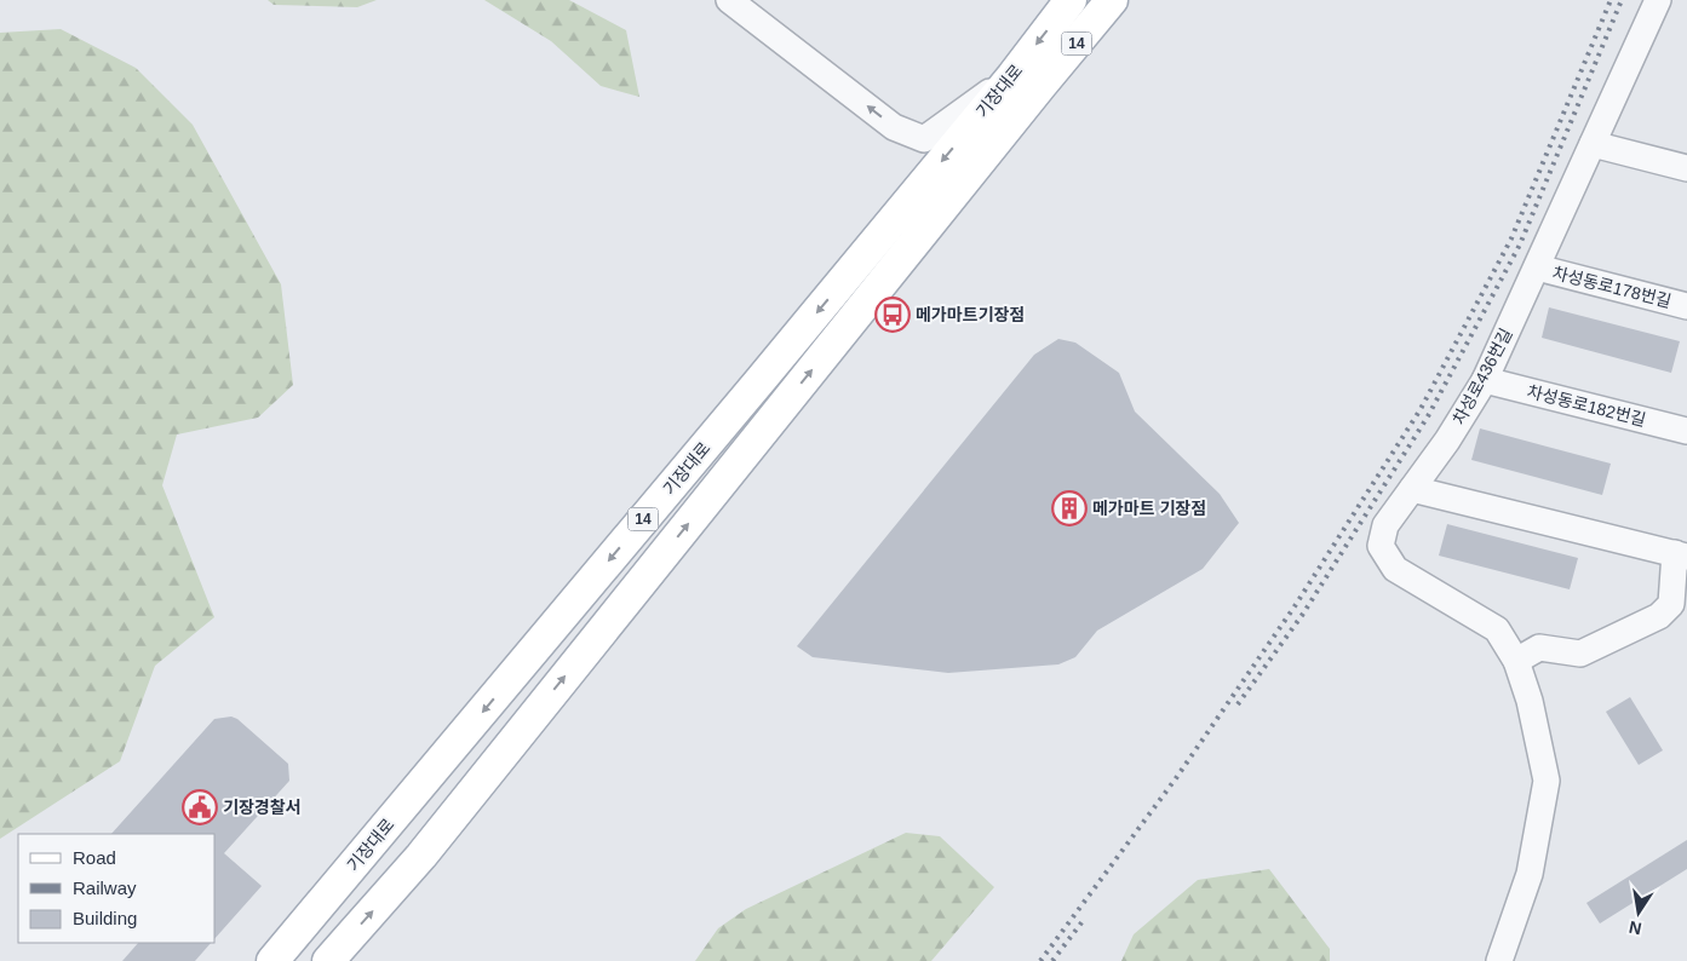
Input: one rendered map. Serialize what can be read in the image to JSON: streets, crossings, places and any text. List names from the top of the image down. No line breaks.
{"streets":{"main road":["14","기장대로"],"street":["차성동로178번길","차성로436번길","차성동로182번길"]},"crossings":[["차성동로178번길","차성로436번길"],["차성로436번길","차성동로182번길"]],"places":{"bus stop":["메가마트기장점"],"building":["메가마트 기장점"],"public building":["기장경찰서"]},"legend":["Road","Railway","Building"],"north":"bottom"}
